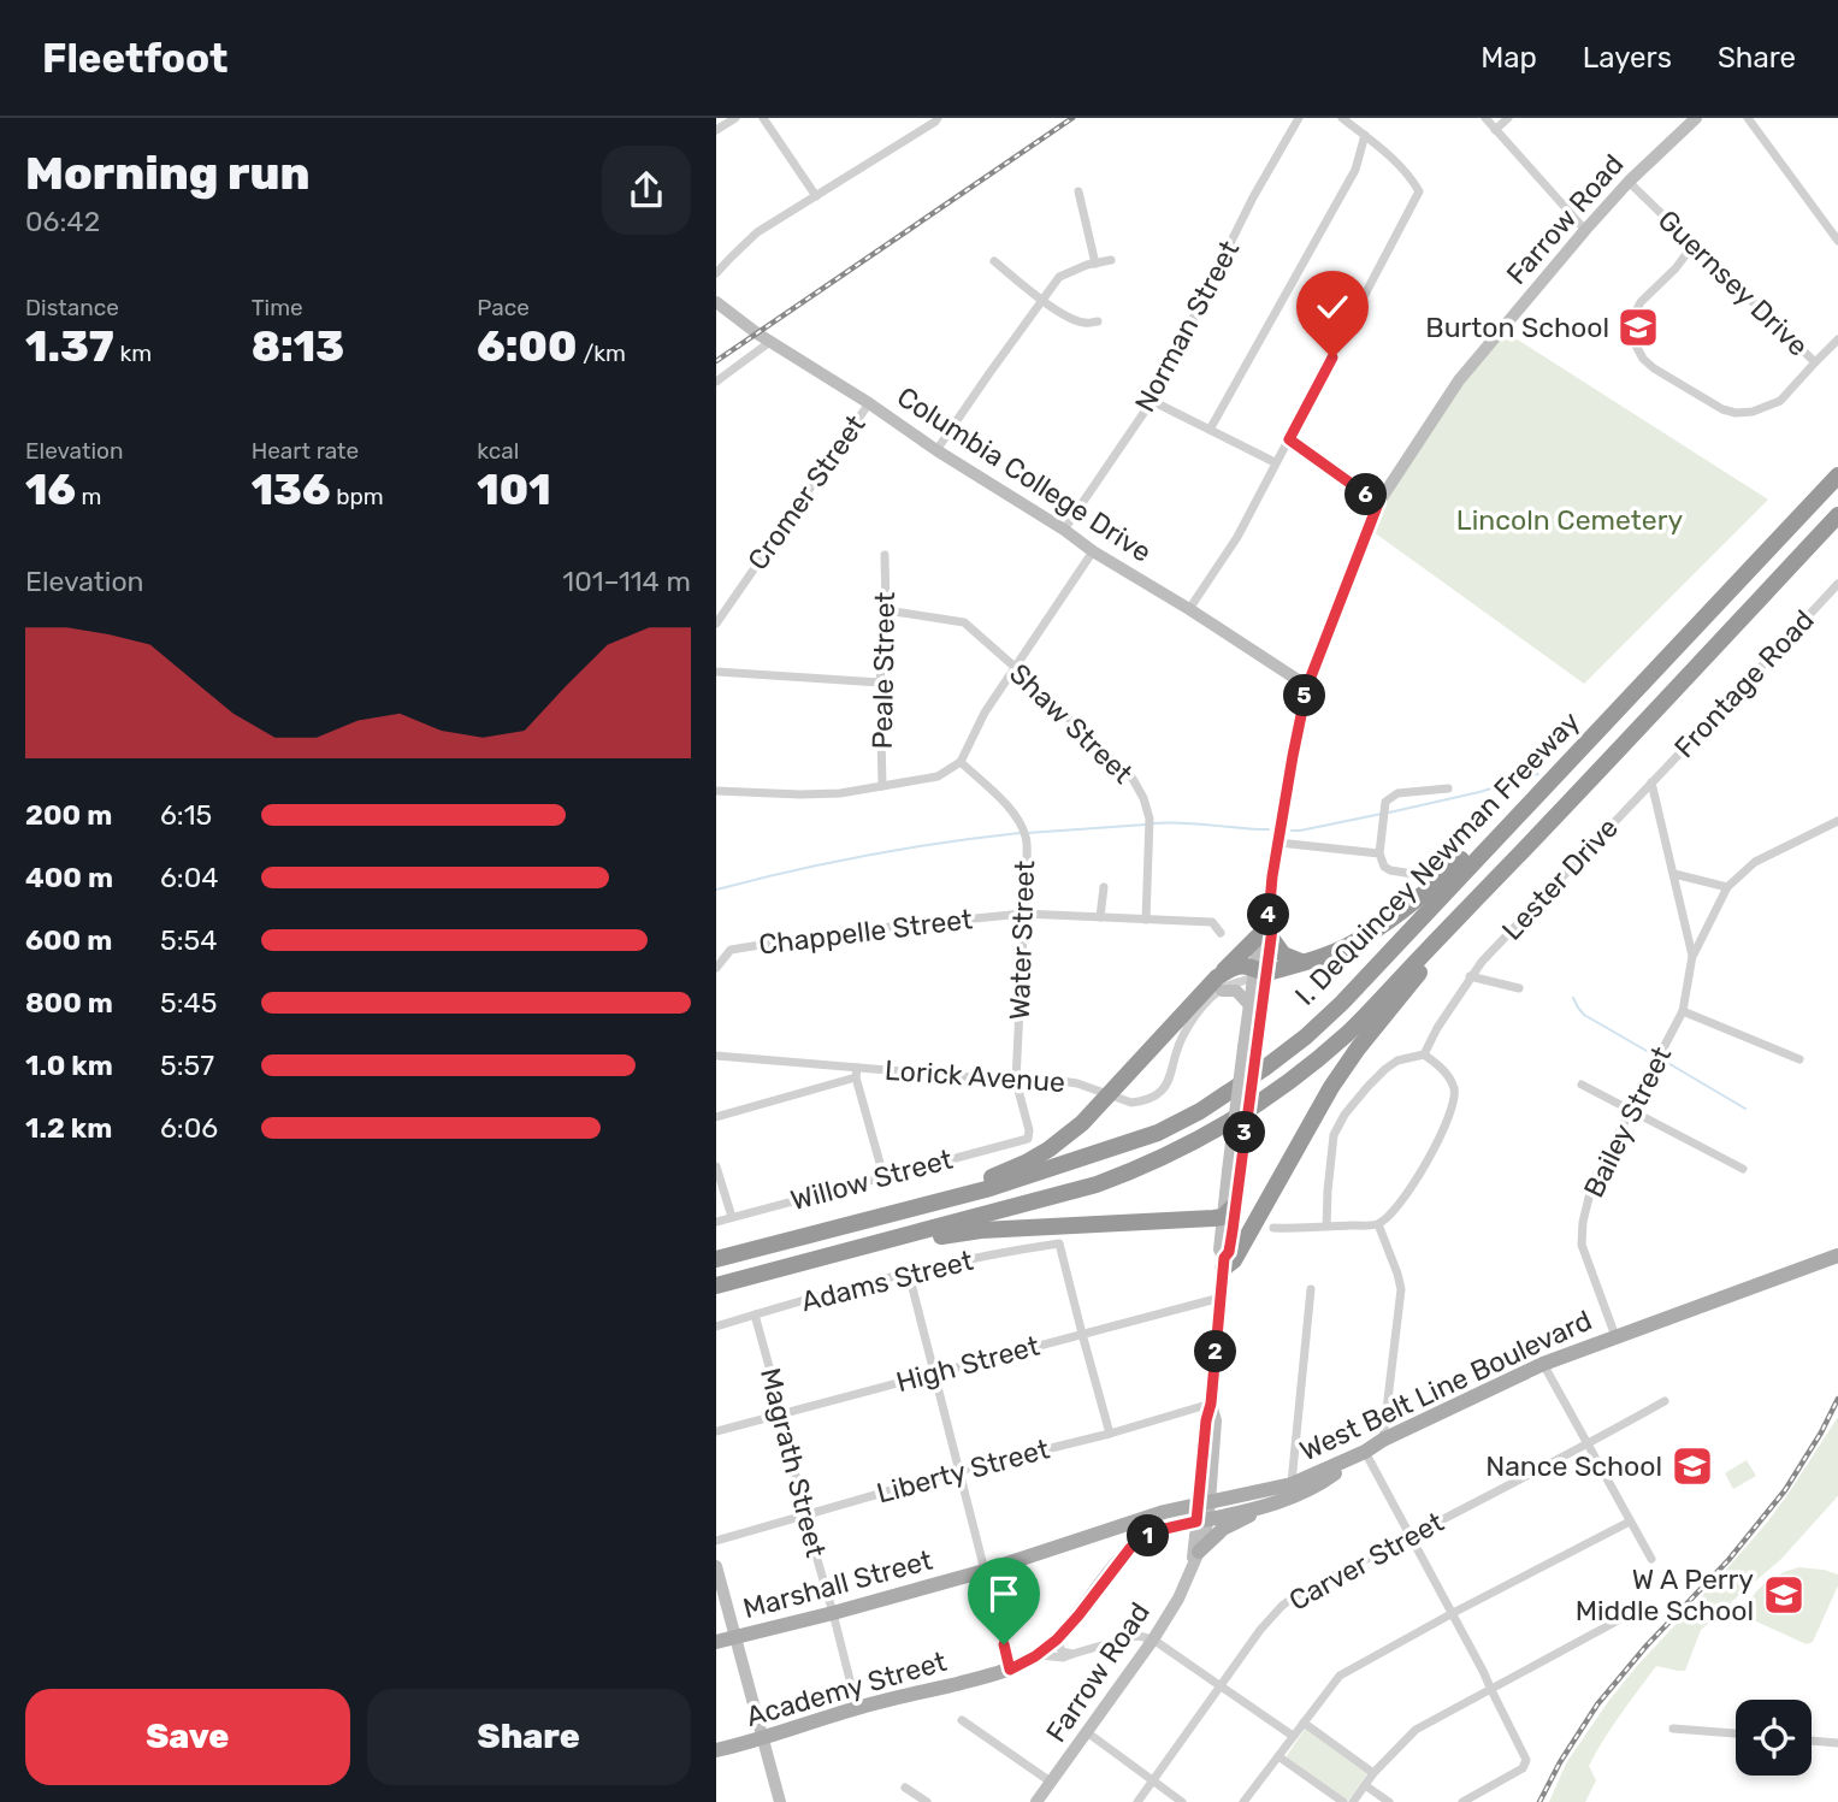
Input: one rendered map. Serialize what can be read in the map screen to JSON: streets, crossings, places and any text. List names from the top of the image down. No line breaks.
{"streets":{"highway":["I. DeQuincey Newman Freeway"],"main road":["Farrow Road","Columbia College Drive","West Belt Line Boulevard","Marshall Street","Academy Street"],"street":["Guernsey Drive","Norman Street","Cromer Street","Peale Street","Frontage Road","Shaw Street","Lester Drive","Chappelle Street","Water Street","Lorick Avenue","Bailey Street","Willow Street","Adams Street","High Street","Magrath Street","Liberty Street","Carver Street"]},"crossings":[["Farrow Road","Guernsey Drive"],["Farrow Road","Columbia College Drive"],["Farrow Road","High Street"],["Farrow Road","West Belt Line Boulevard"],["Farrow Road","Liberty Street"],["Farrow Road","Academy Street"],["Norman Street","Columbia College Drive"],["Columbia College Drive","Cromer Street"],["Peale Street","Shaw Street"],["Frontage Road","Lester Drive"],["Frontage Road","Bailey Street"],["Shaw Street","Chappelle Street"],["Lester Drive","Bailey Street"],["Chappelle Street","Water Street"],["Water Street","Lorick Avenue"],["Water Street","Willow Street"],["Bailey Street","West Belt Line Boulevard"],["Adams Street","High Street"],["Adams Street","Magrath Street"],["High Street","Magrath Street"],["West Belt Line Boulevard","Marshall Street"],["West Belt Line Boulevard","Academy Street"],["Magrath Street","Liberty Street"],["Magrath Street","Marshall Street"],["Magrath Street","Academy Street"]],"parks":["Lincoln Cemetery"],"places":{"school or university":["Burton School","Nance School","W A Perry Middle School"]},"page":{"header":"Fleetfoot","nav":["Map","Layers","Share"],"heading":["Morning run","06:42"],"stats":[["Distance","1.37 km"],["Time","8:13"],["Pace","6:00 /km"],["Elevation","16 m"],["Heart rate","136 bpm"],["kcal","101"]],"pins":["6","5","4","3","2","1"],"chart":["Elevation","101–114 m"],"list":[{"name":"200 m","note":"6:15"},{"name":"400 m","note":"6:04"},{"name":"600 m","note":"5:54"},{"name":"800 m","note":"5:45"},{"name":"1.0 km","note":"5:57"},{"name":"1.2 km","note":"6:06"}],"buttons":["Save","Share"]}}
